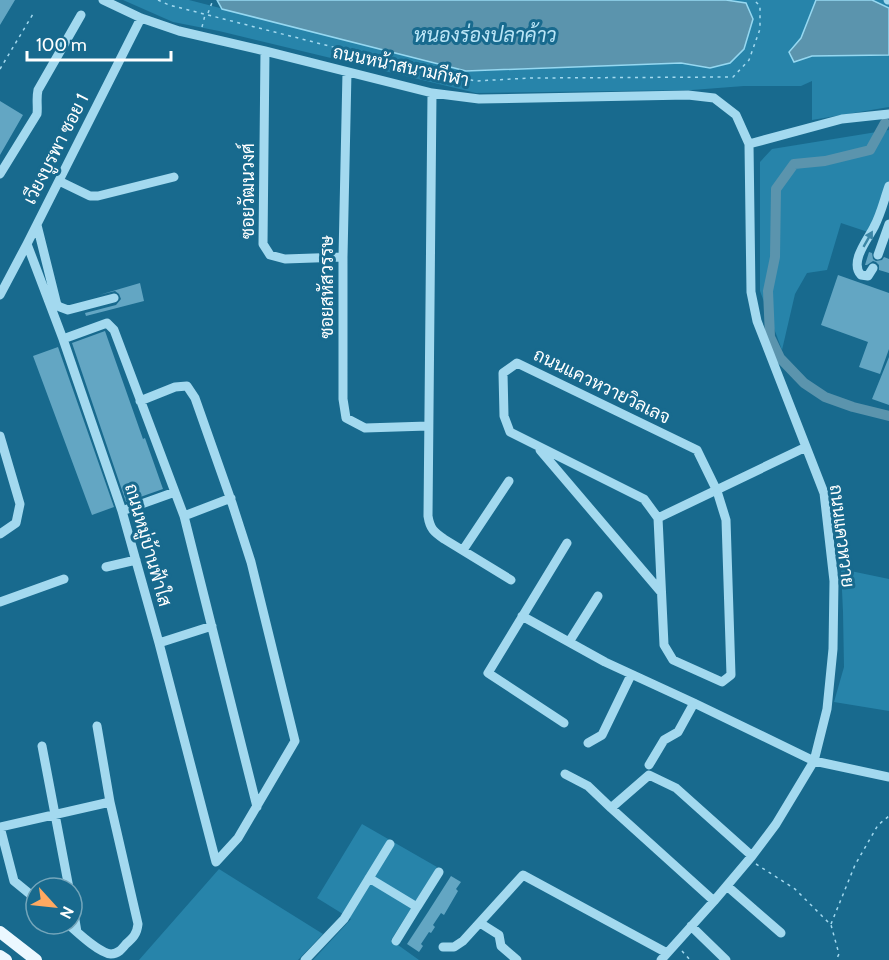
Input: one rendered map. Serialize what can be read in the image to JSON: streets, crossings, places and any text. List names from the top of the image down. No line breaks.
{"streets":{"street":["ถนนหน้าสนามกีฬา","เวียงบูรพา ซอย 1","ซอยวัฒนวงศ์","ซอยสหัสวรรษ","ถนนแควหวายวิลเลจ","ถนนแควหวาย","ถนนหมู่บ้านฟ้าใส"]},"crossings":[["ถนนหน้าสนามกีฬา","เวียงบูรพา ซอย 1"],["ถนนหน้าสนามกีฬา","ซอยวัฒนวงศ์"],["ถนนหน้าสนามกีฬา","ซอยสหัสวรรษ"],["ถนนหน้าสนามกีฬา","ถนนแควหวาย"],["เวียงบูรพา ซอย 1","ถนนหมู่บ้านฟ้าใส"],["ซอยวัฒนวงศ์","ซอยสหัสวรรษ"]],"water":["หนองร่องปลาค้าว"],"scale_bar":"100 m","north":"bottom right"}
